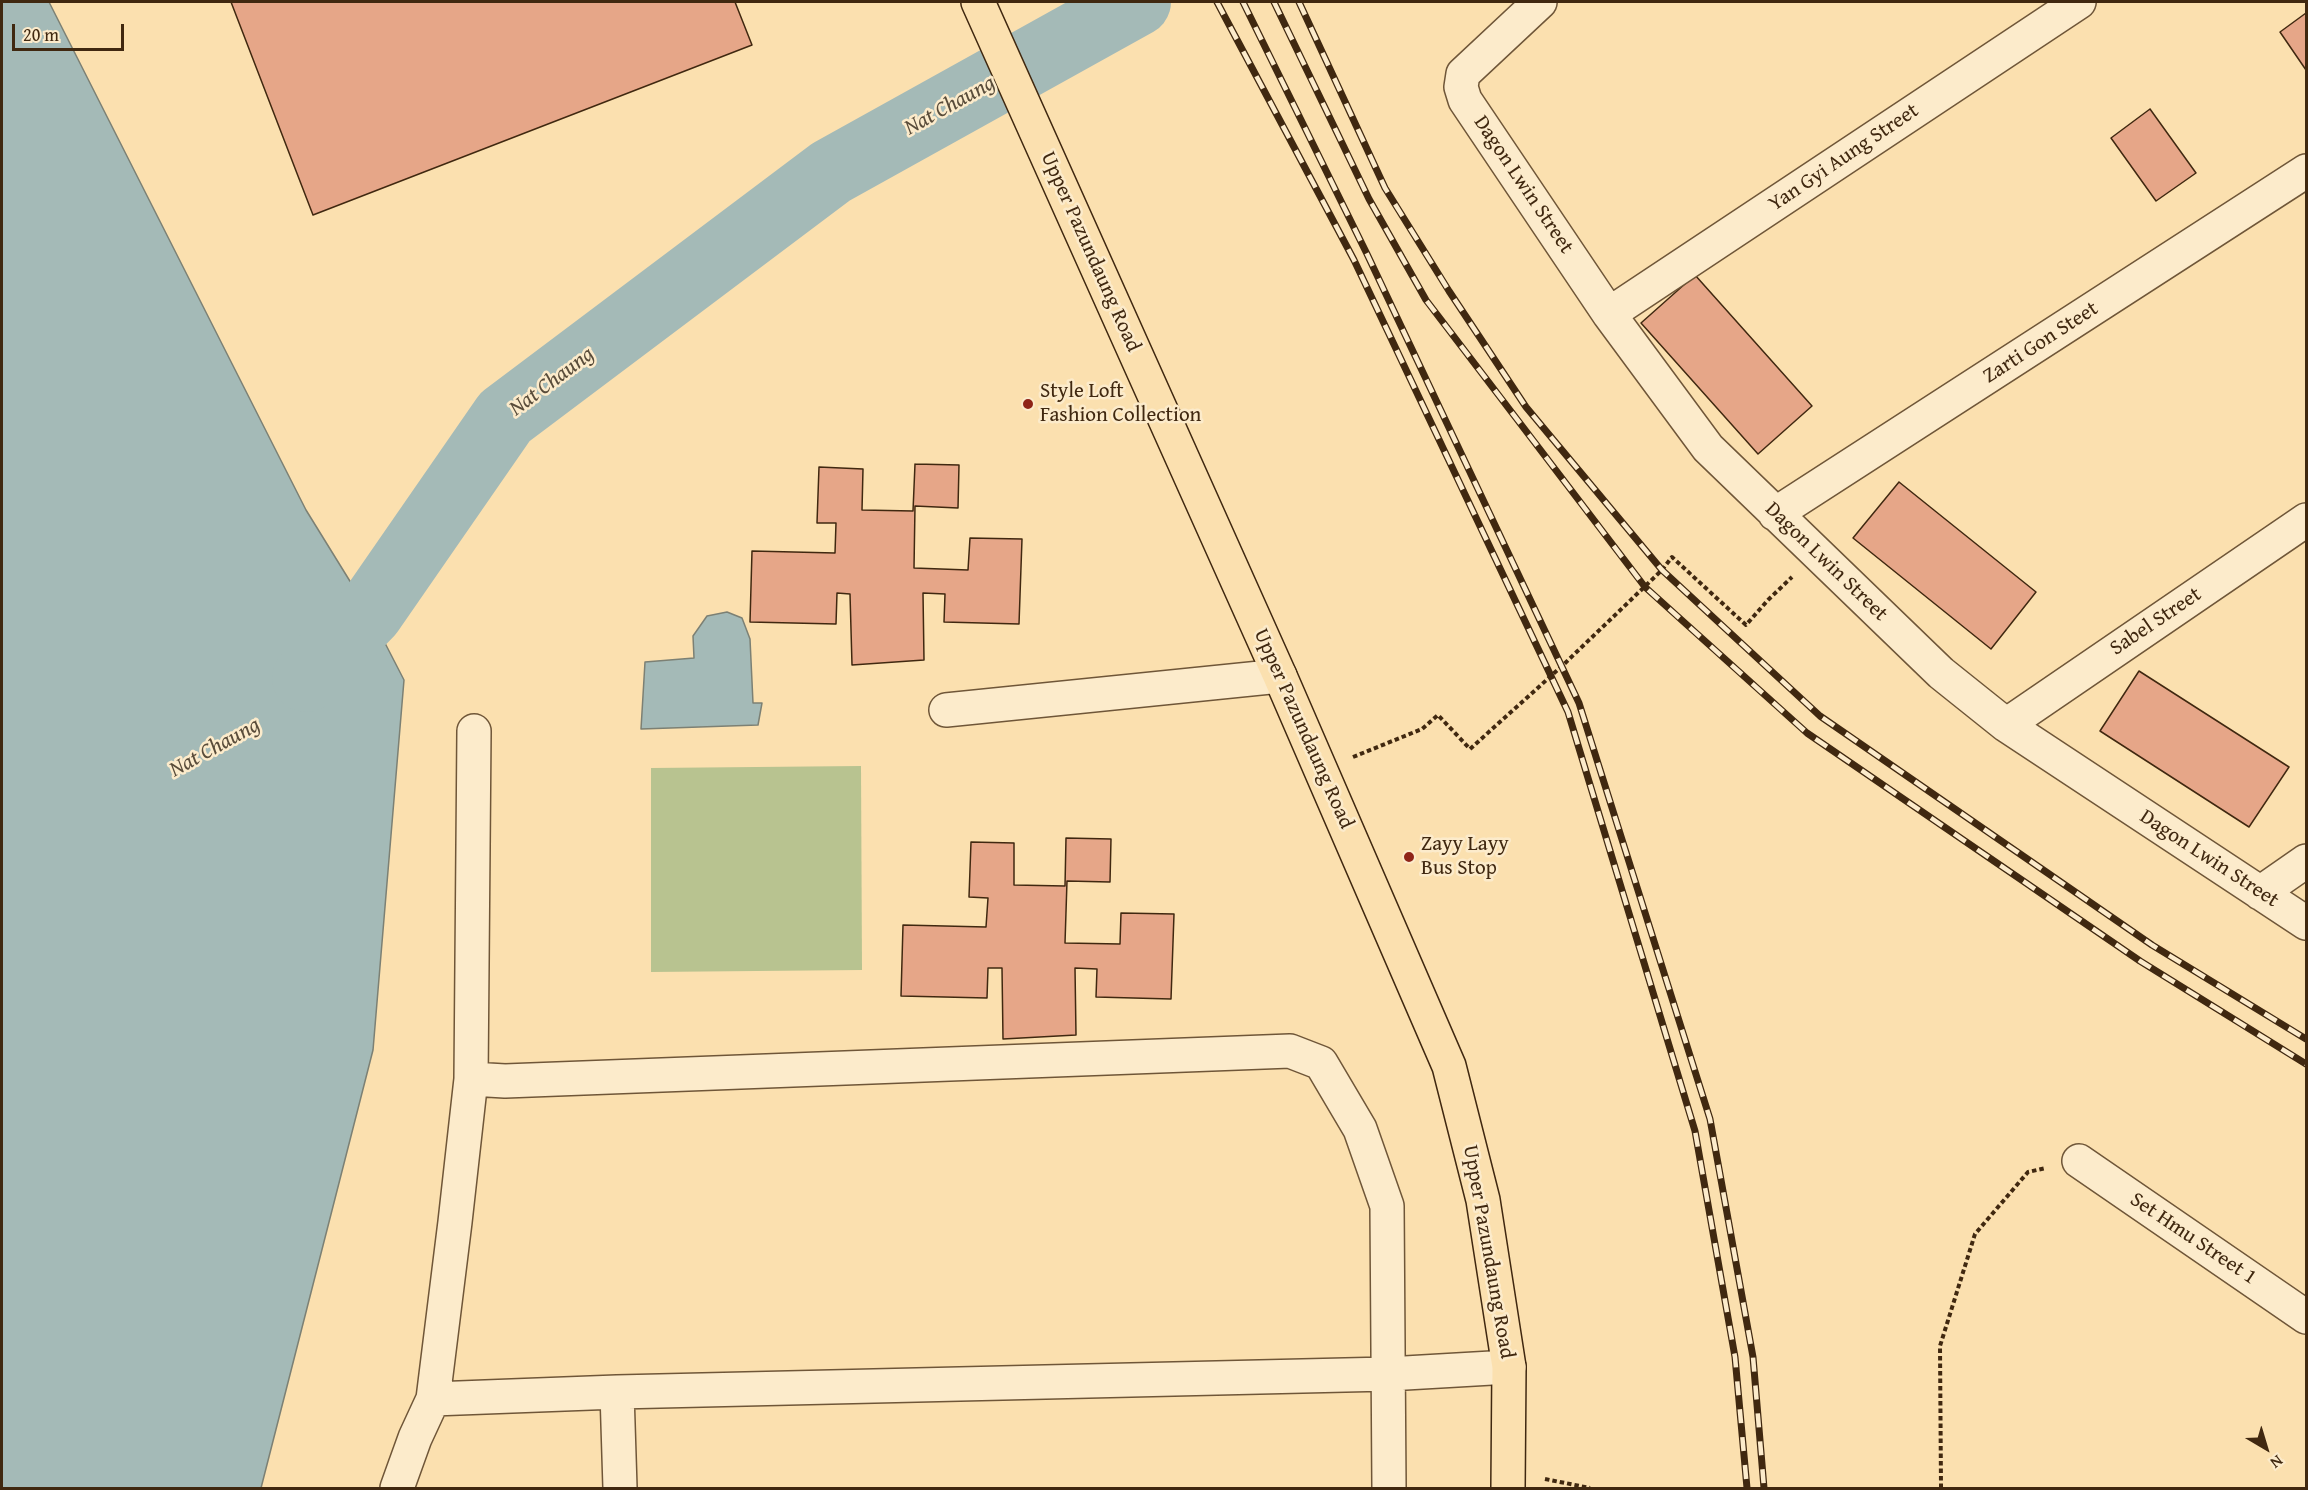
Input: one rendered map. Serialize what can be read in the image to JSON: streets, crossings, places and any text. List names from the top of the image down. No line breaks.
{"streets":{"main road":["Upper Pazundaung Road"],"street":["Yan Gyi Aung Street","Dagon Lwin Street","Zarti Gon Steet","Sabel Street","Set Hmu Street 1"]},"crossings":[["Yan Gyi Aung Street","Dagon Lwin Street"],["Dagon Lwin Street","Zarti Gon Steet"],["Dagon Lwin Street","Sabel Street"]],"water":["Nat Chaung"],"places":["Style Loft Fashion Collection","Zayy Layy Bus Stop"],"scale_bar":"20 m","north":"bottom right"}
